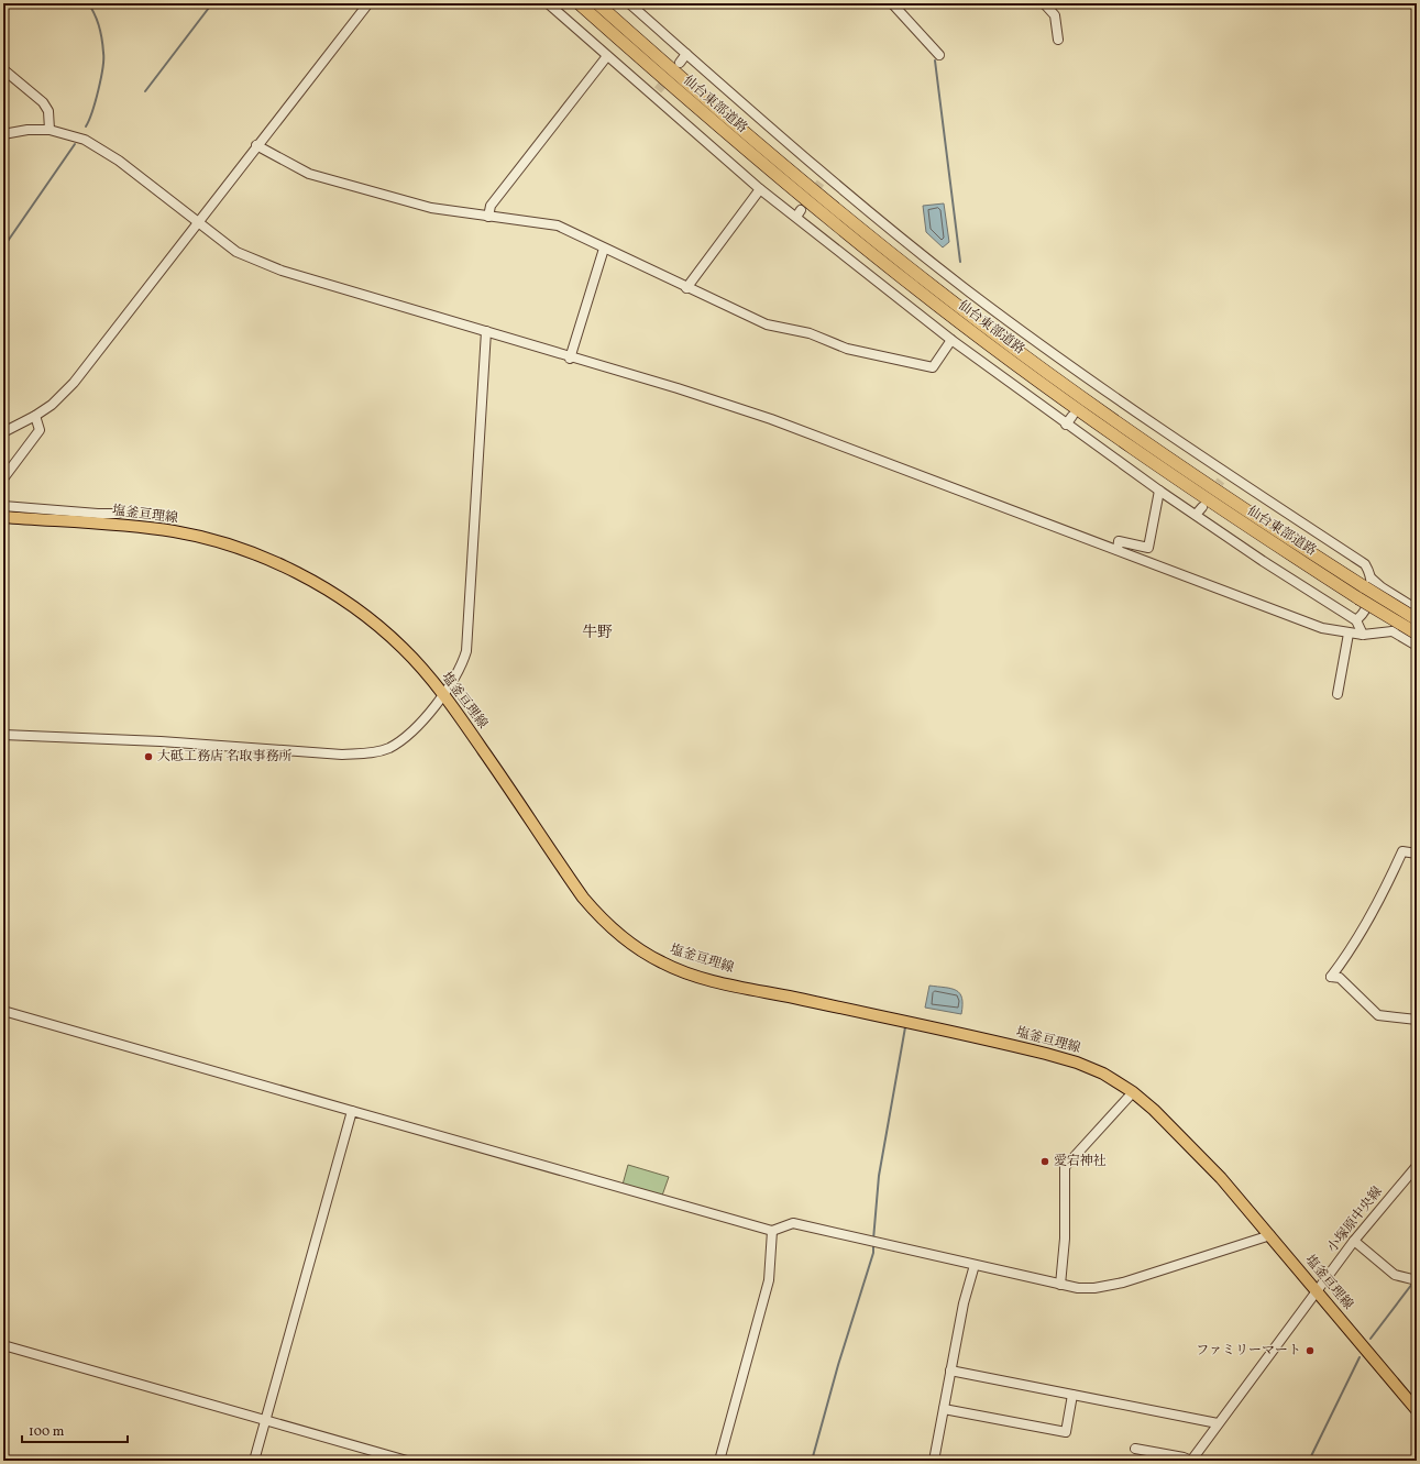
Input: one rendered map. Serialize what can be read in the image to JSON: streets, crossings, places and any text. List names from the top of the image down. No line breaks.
{"streets":{"highway":["仙台東部道路"],"main road":["塩釜亘理線"],"street":["小塚原中央線"]},"crossings":[["塩釜亘理線","小塚原中央線"]],"districts":["牛野"],"places":["大砥工務店 名取事務所","愛宕神社","ファミリーマート"],"scale_bar":"100 m"}
